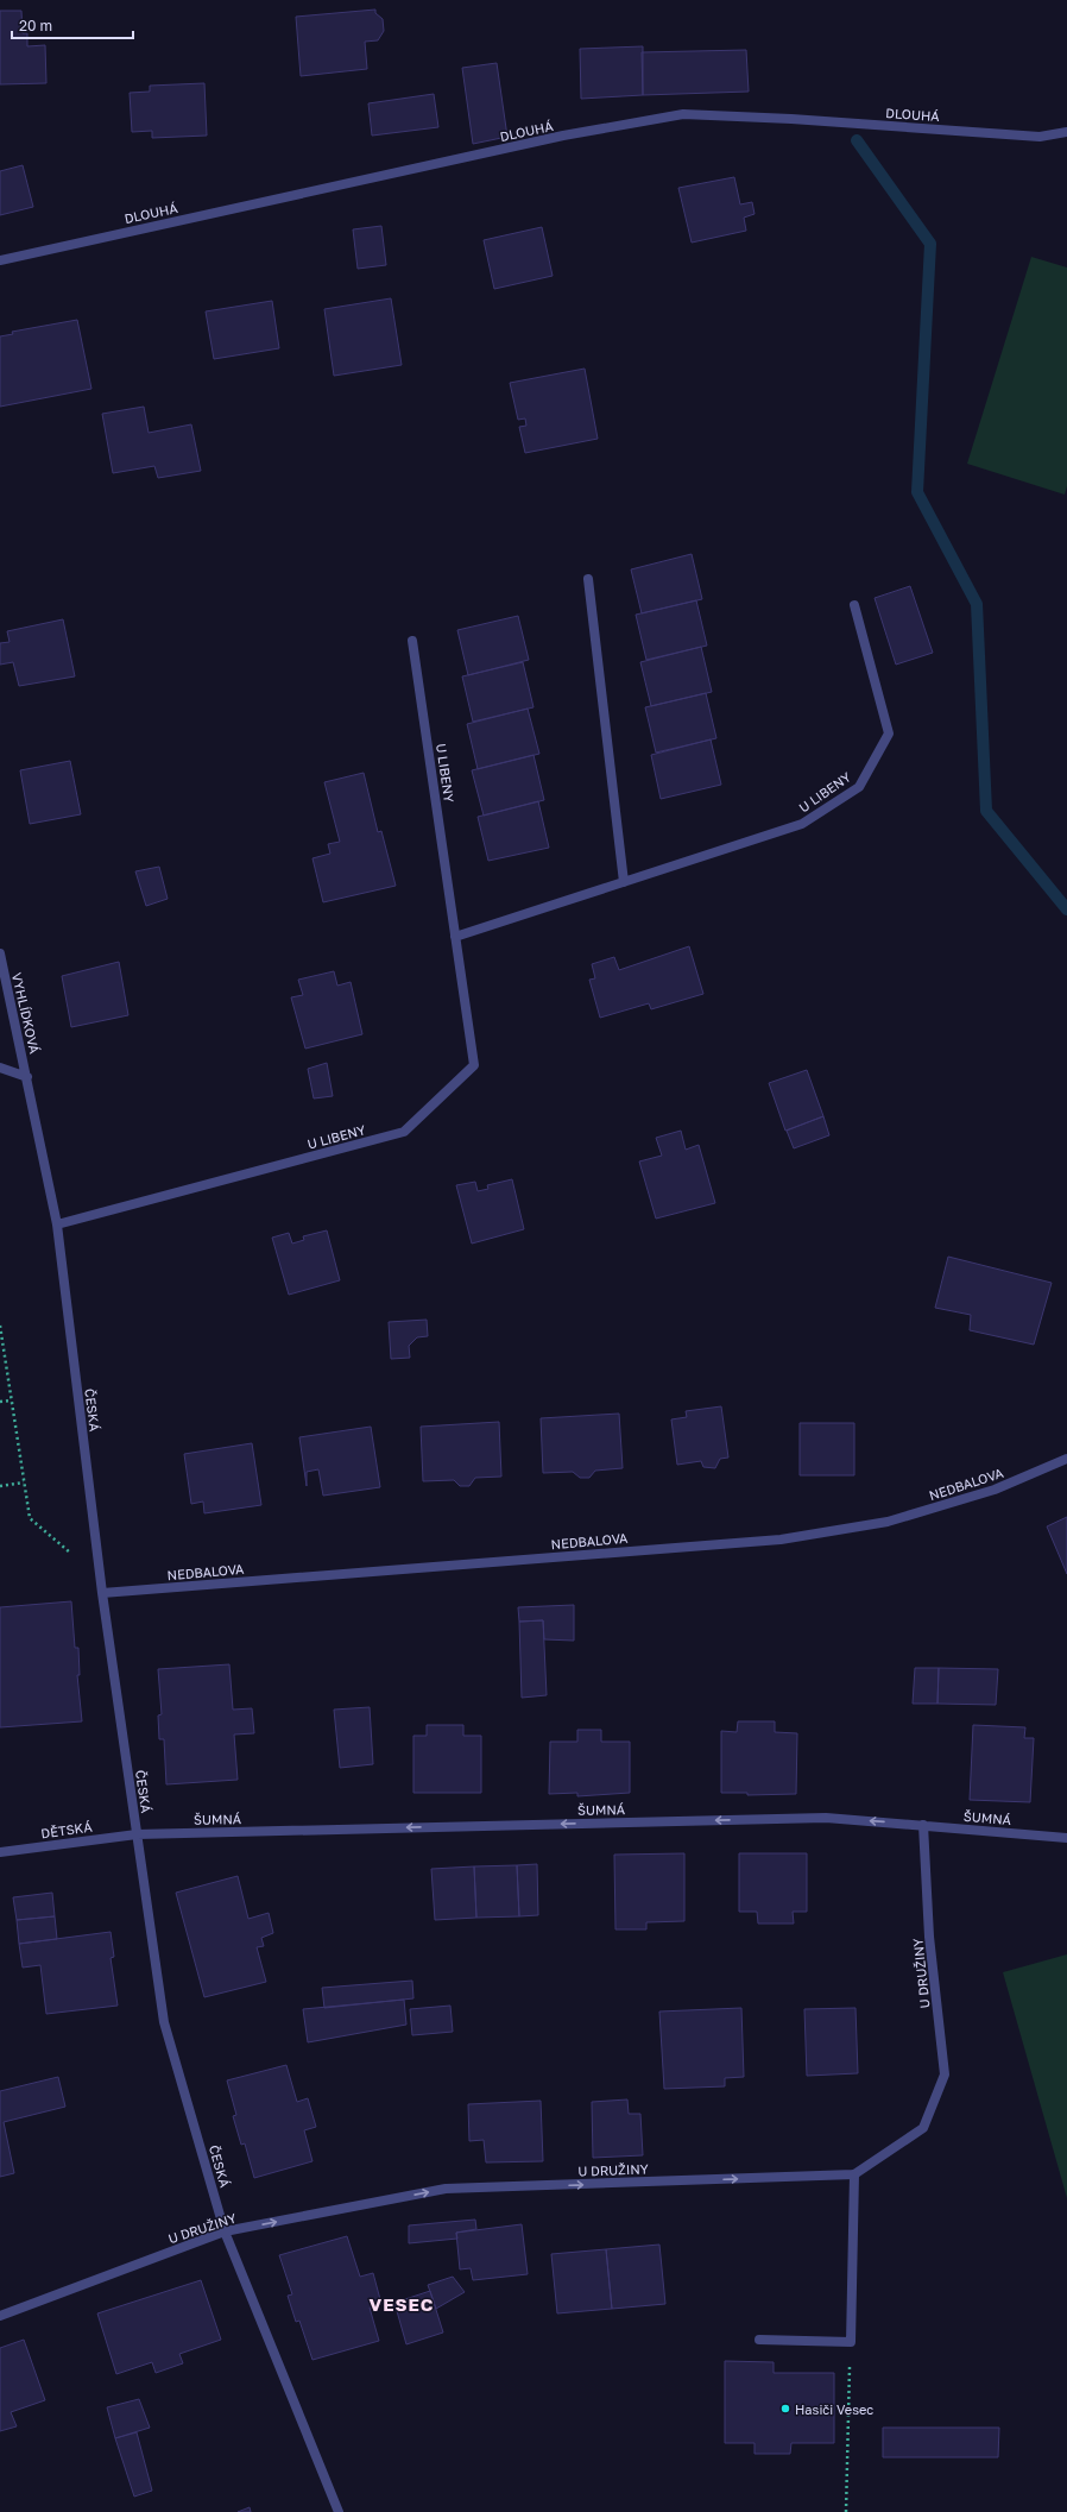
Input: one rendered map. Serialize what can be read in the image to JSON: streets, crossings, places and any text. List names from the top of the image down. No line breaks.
{"streets":{"street":["DLOUHÁ","U LIBENY","VYHLÍDKOVÁ","ČESKÁ","NEDBALOVA","ŠUMNÁ","DĚTSKÁ","U DRUŽINY"]},"crossings":[["U LIBENY","ČESKÁ"],["VYHLÍDKOVÁ","ČESKÁ"],["ČESKÁ","NEDBALOVA"],["ČESKÁ","ŠUMNÁ"],["ČESKÁ","DĚTSKÁ"],["ČESKÁ","U DRUŽINY"],["ŠUMNÁ","DĚTSKÁ"],["ŠUMNÁ","U DRUŽINY"]],"one_way":["ŠUMNÁ","U DRUŽINY"],"districts":["VESEC"],"places":["Hasiči Vesec"],"scale_bar":"20 m"}
